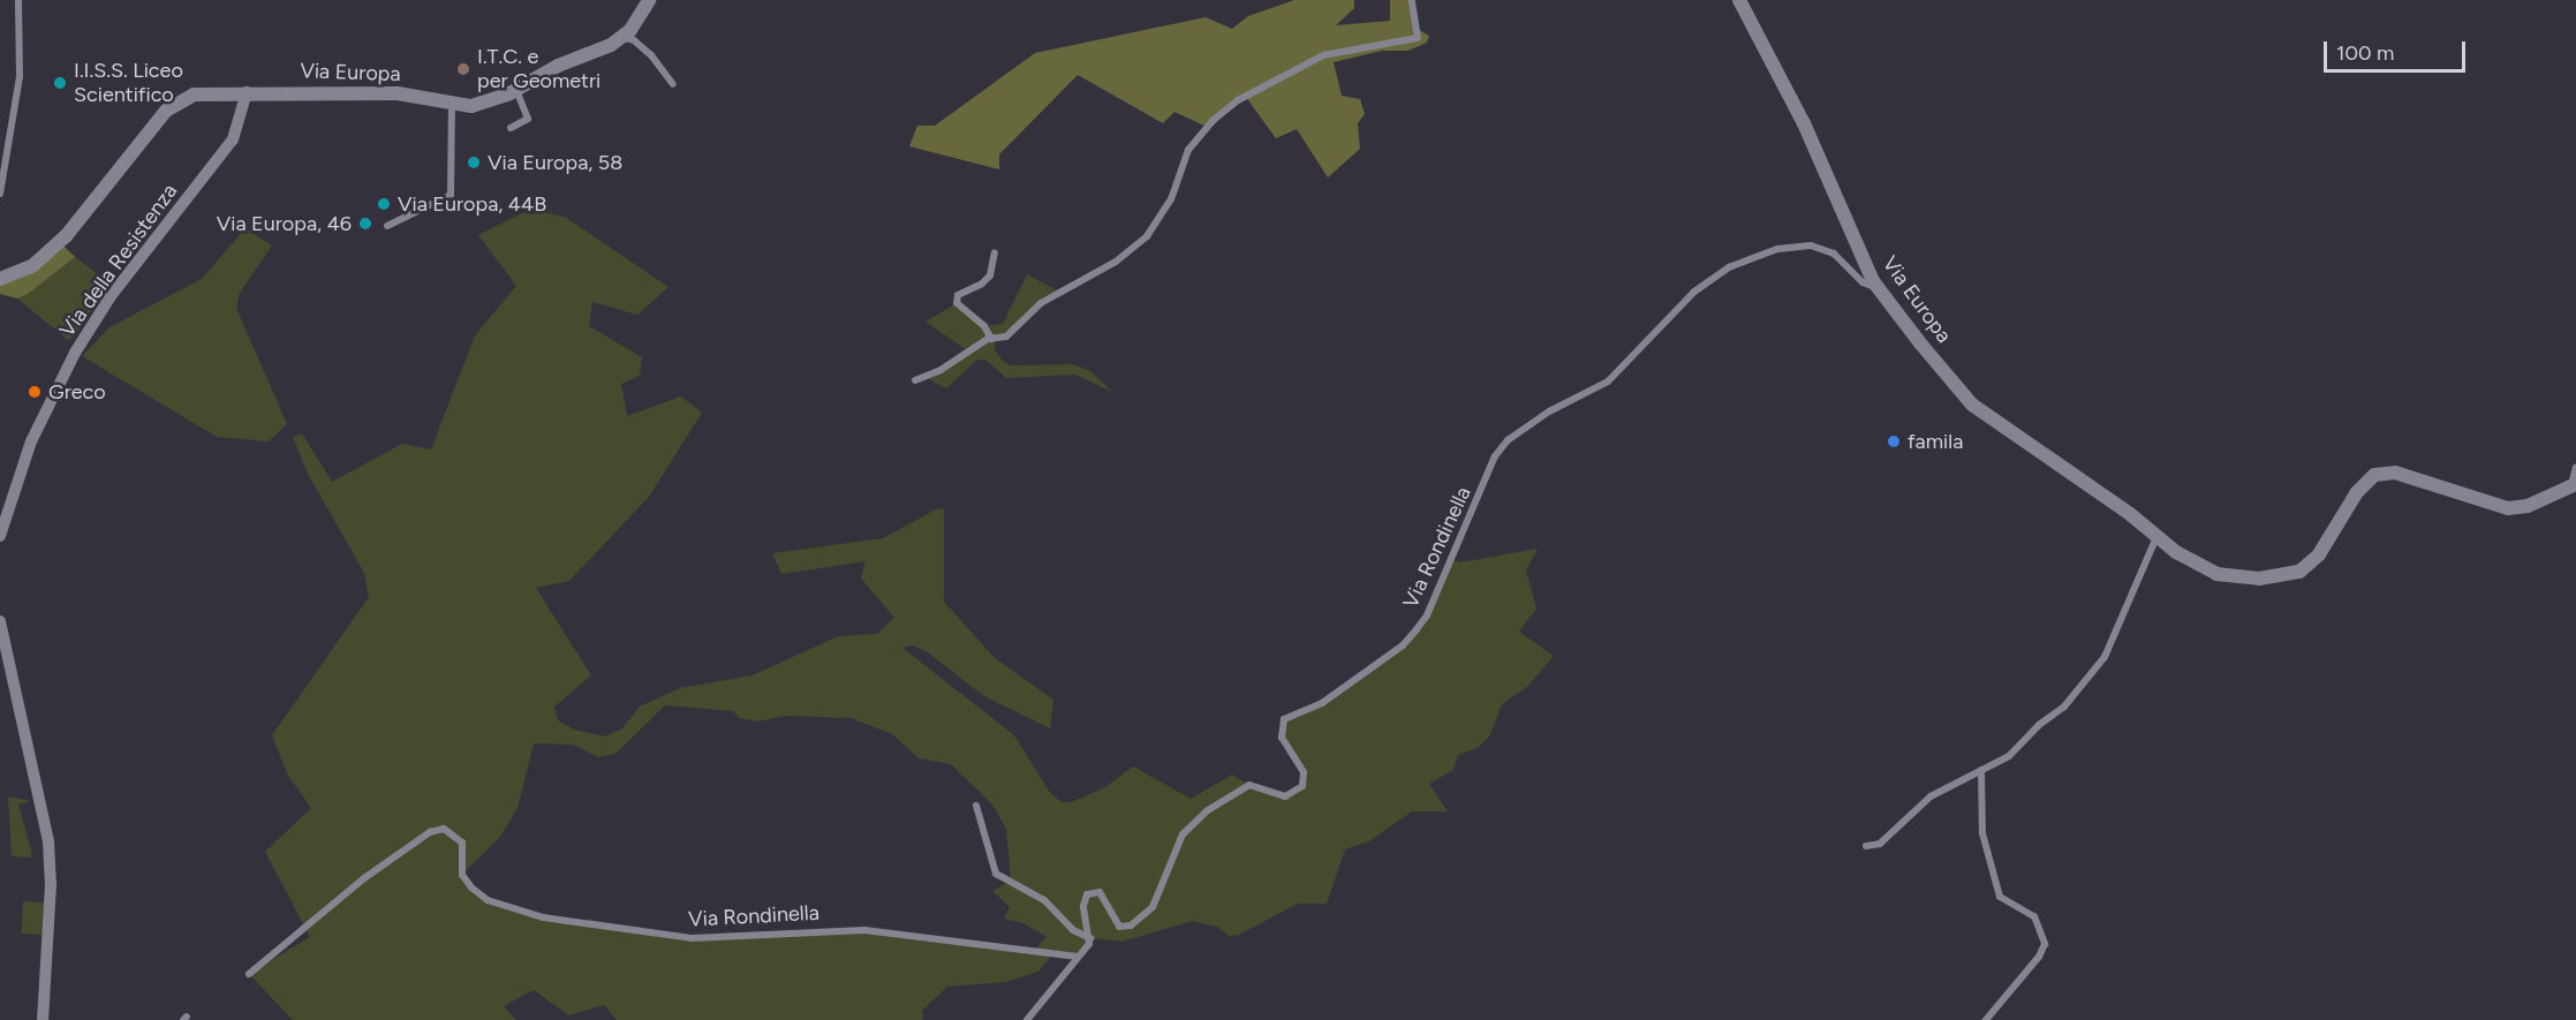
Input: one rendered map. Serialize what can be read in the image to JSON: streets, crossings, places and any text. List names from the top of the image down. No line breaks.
{"streets":{"main road":["Via Europa"],"street":["Via della Resistenza","Via Rondinella"]},"crossings":[["Via Europa","Via della Resistenza"],["Via Europa","Via Rondinella"]],"places":["I.T.C. e per Geometri","I.I.S.S. Liceo Scientifico","Via Europa, 58","Via Europa, 44B","Via Europa, 46","Greco","famila"],"scale_bar":"100 m"}
